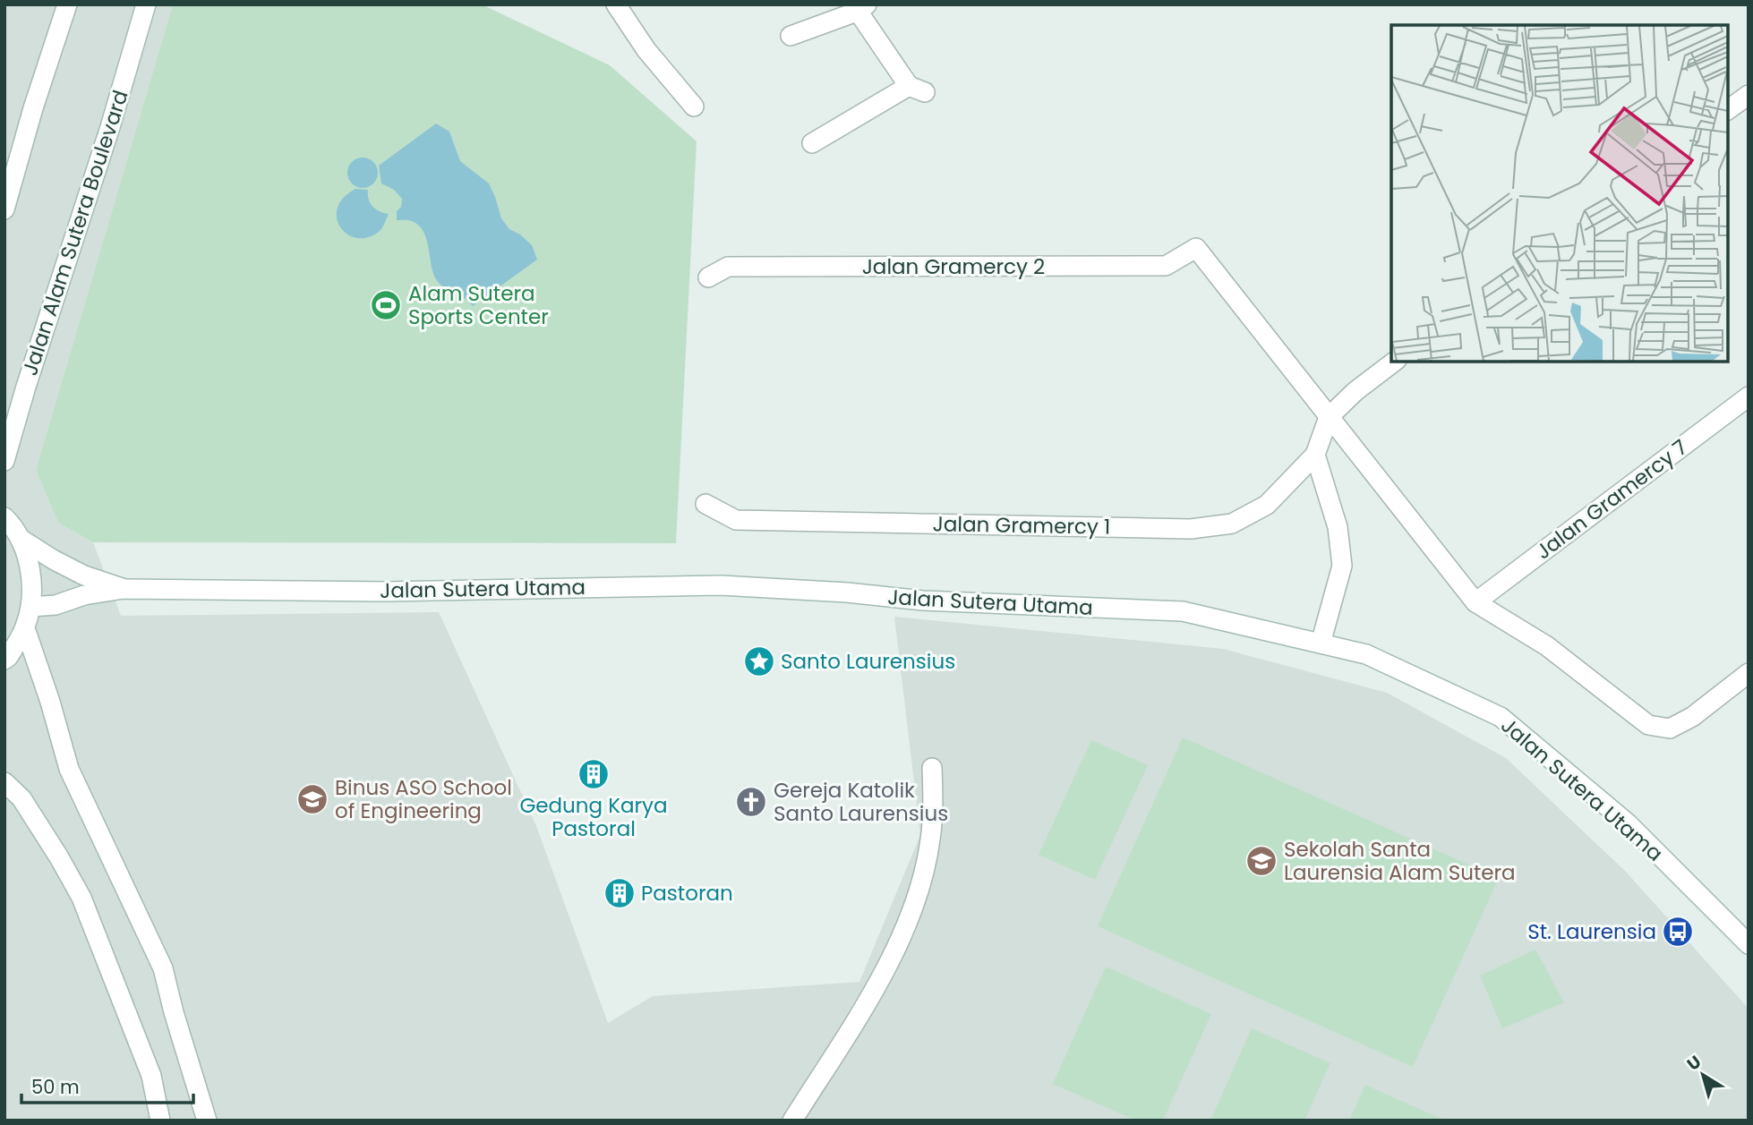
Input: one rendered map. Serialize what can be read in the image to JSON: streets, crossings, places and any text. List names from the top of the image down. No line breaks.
{"streets":{"street":["Jalan Alam Sutera Boulevard","Jalan Gramercy 2","Jalan Gramercy 7","Jalan Gramercy 1","Jalan Sutera Utama"]},"places":{"sports":["Alam Sutera Sports Center"],"place":["Santo Laurensius"],"building":["Gedung Karya Pastoral","Pastoran"],"school or university":["Binus ASO School of Engineering","Sekolah Santa Laurensia Alam Sutera"],"church":["Gereja Katolik Santo Laurensius"],"bus stop":["St. Laurensia"]},"scale_bar":"50 m","north":"top left"}
